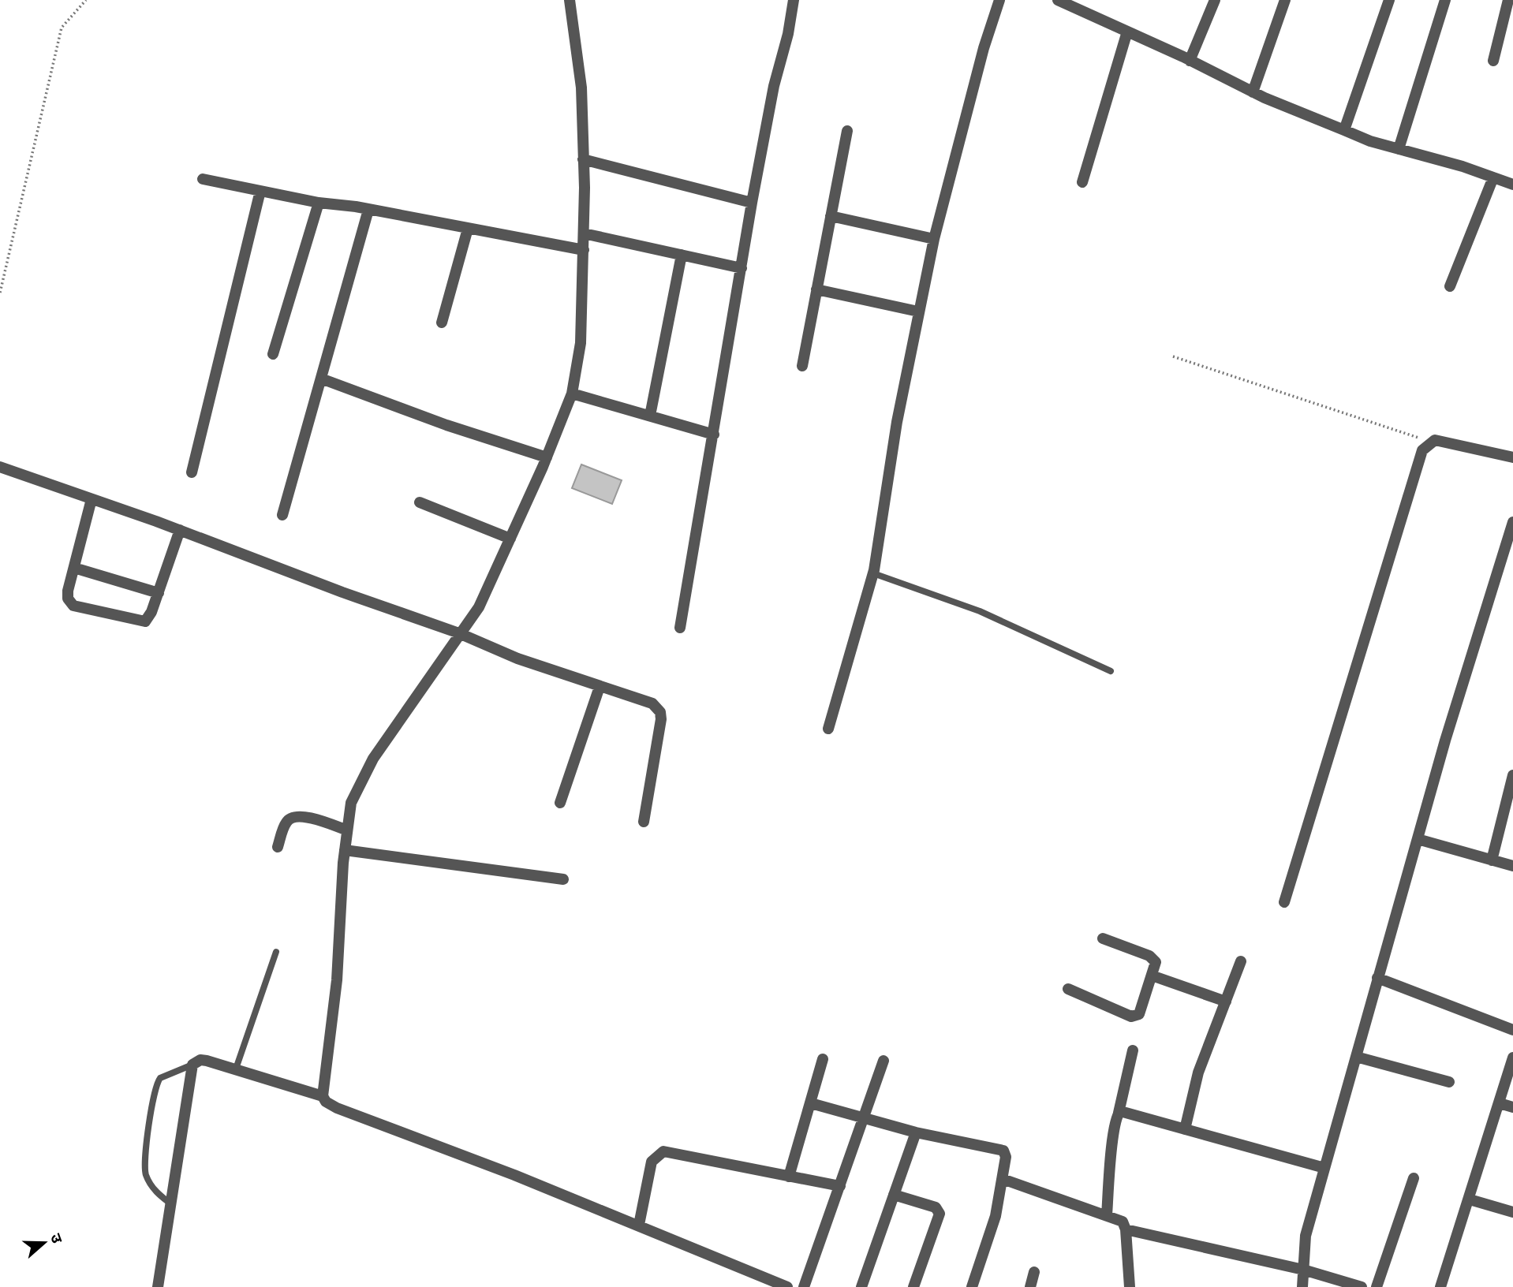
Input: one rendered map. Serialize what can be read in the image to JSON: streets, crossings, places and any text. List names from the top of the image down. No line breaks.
{"north":"right"}
